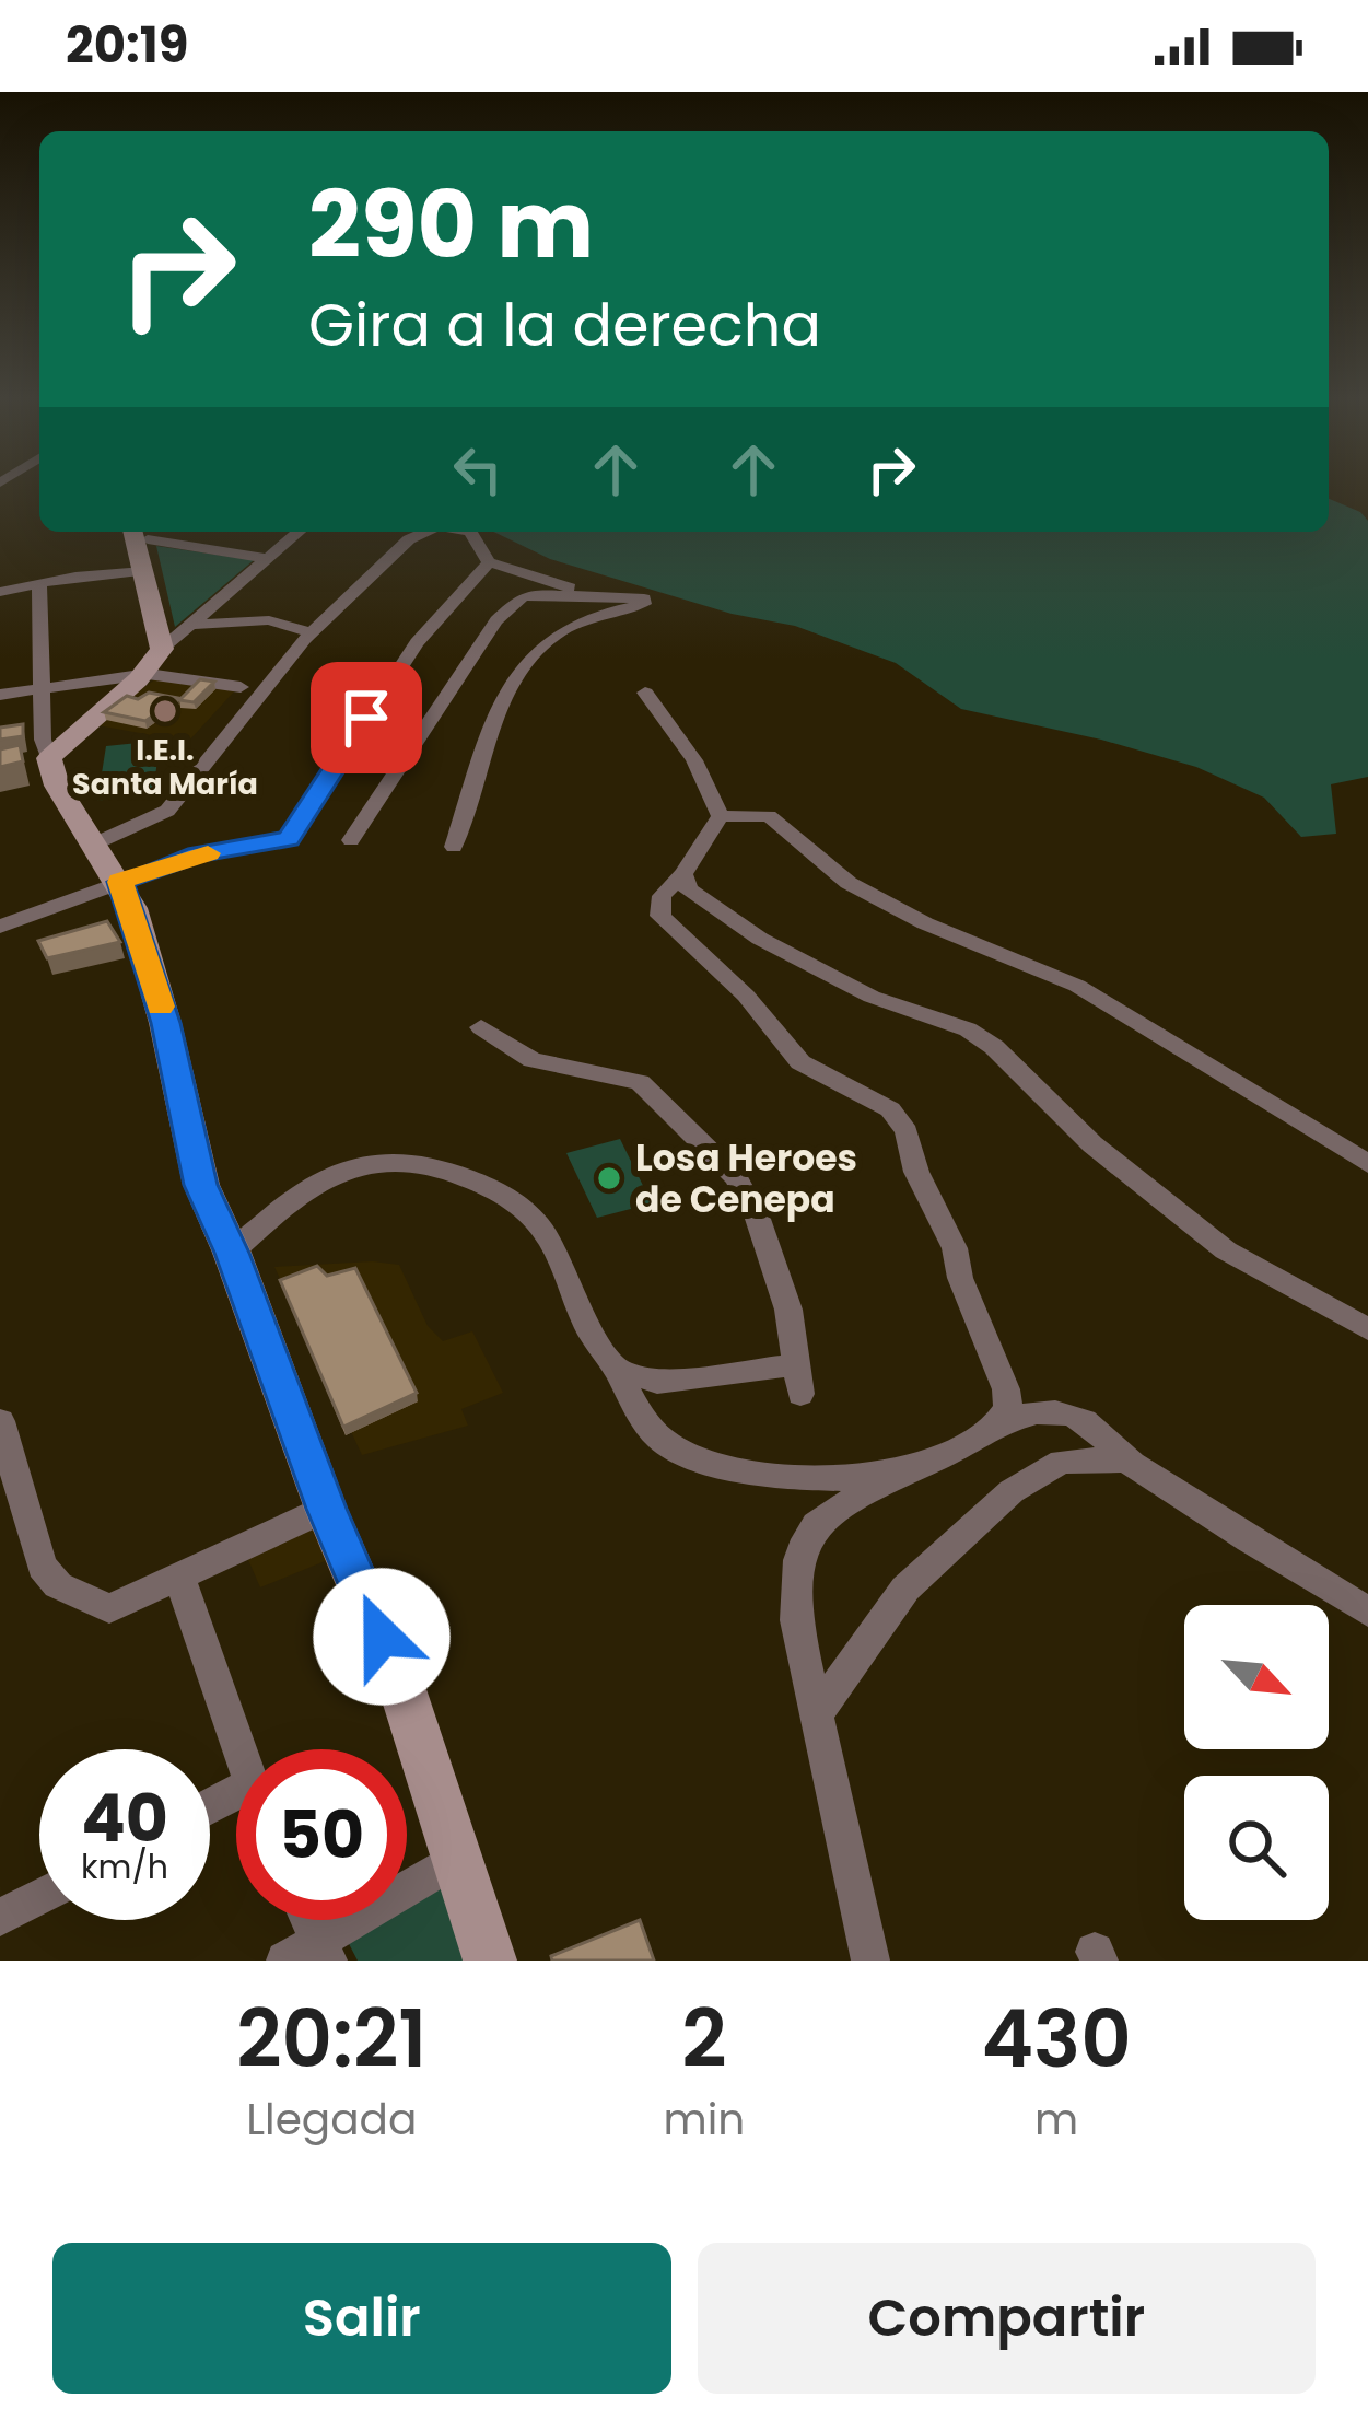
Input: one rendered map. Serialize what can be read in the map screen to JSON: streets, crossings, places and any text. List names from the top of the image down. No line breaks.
{"places":["I.E.I. Santa María","Losa Heroes de Cenepa"],"north":"bottom right","page":{"status":"20:19","turn":["290 m","Gira a la derecha"],"speed":"40 km/h","limit":"50","eta":["20:21","Llegada","2","min","430","m"],"buttons":["Salir","Compartir"]}}
